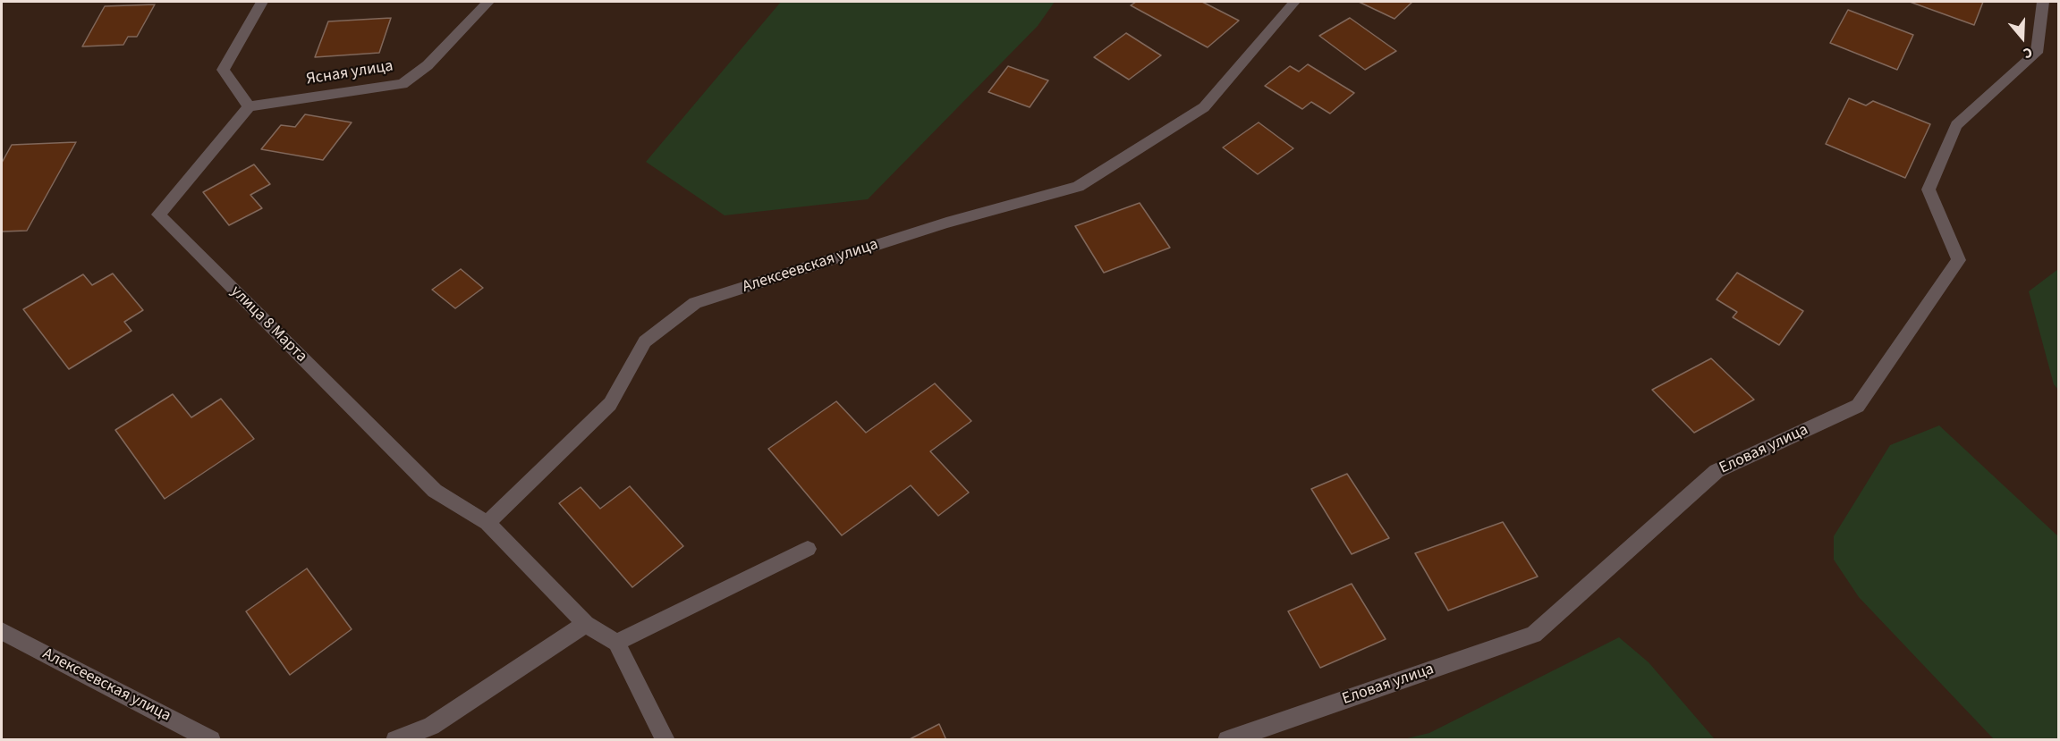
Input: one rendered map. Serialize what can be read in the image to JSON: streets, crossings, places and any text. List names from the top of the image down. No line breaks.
{"streets":{"street":["Ясная улица","Алексеевская улица","улица 8 Марта","Еловая улица"]},"crossings":[["Ясная улица","улица 8 Марта"],["Алексеевская улица","улица 8 Марта"]],"north":"bottom"}
